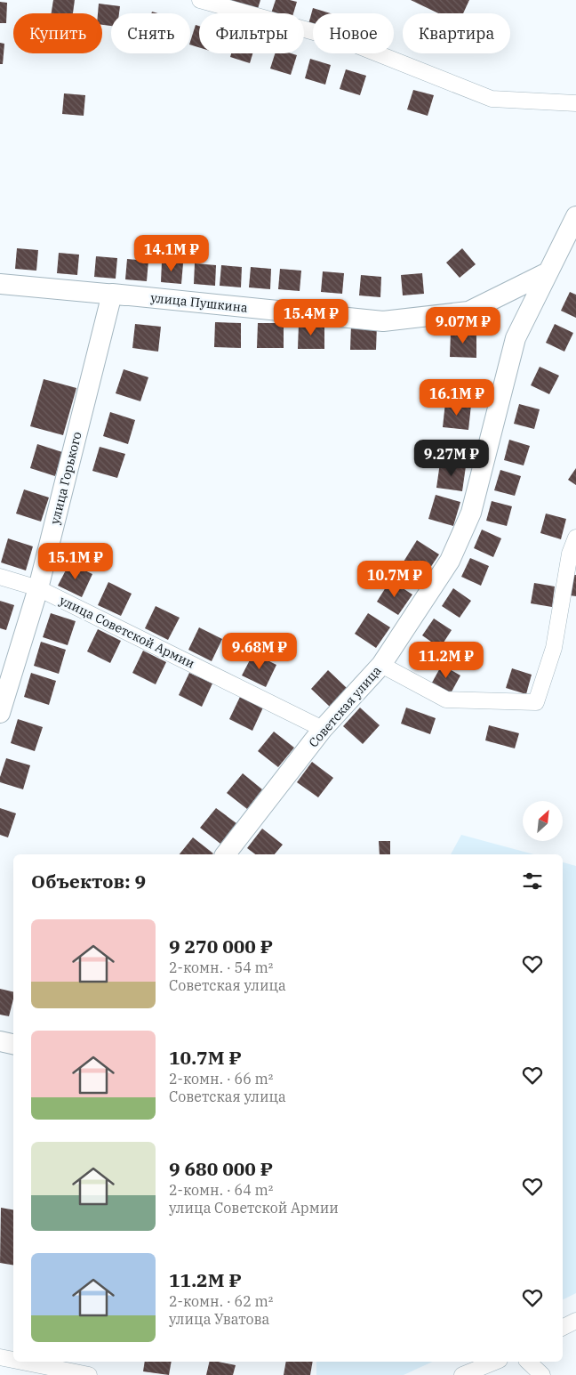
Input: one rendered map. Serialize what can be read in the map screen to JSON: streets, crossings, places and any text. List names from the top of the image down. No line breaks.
{"streets":{"street":["улица Пушкина","улица Горького","улица Советской Армии","Советская улица"]},"crossings":[["улица Пушкина","улица Горького"],["улица Пушкина","Советская улица"],["улица Горького","улица Советской Армии"],["улица Советской Армии","Советская улица"]],"north":"top right","page":{"chip":["Купить","Снять","Фильтры","Новое","Квартира"],"price":["14.1M ₽","15.4M ₽","9.07M ₽","16.1M ₽","9.27M ₽","15.1M ₽","10.7M ₽","9.68M ₽","11.2M ₽"],"heading":"Объектов: 9","list":[{"name":"9 270 000 ₽","note":"2-комн. · 54 m² · Советская улица"},{"name":"10.7M ₽","note":"2-комн. · 66 m² · Советская улица"},{"name":"9 680 000 ₽","note":"2-комн. · 64 m² · улица Советской Армии"},{"name":"11.2M ₽","note":"2-комн. · 62 m² · улица Уватова"}]}}
